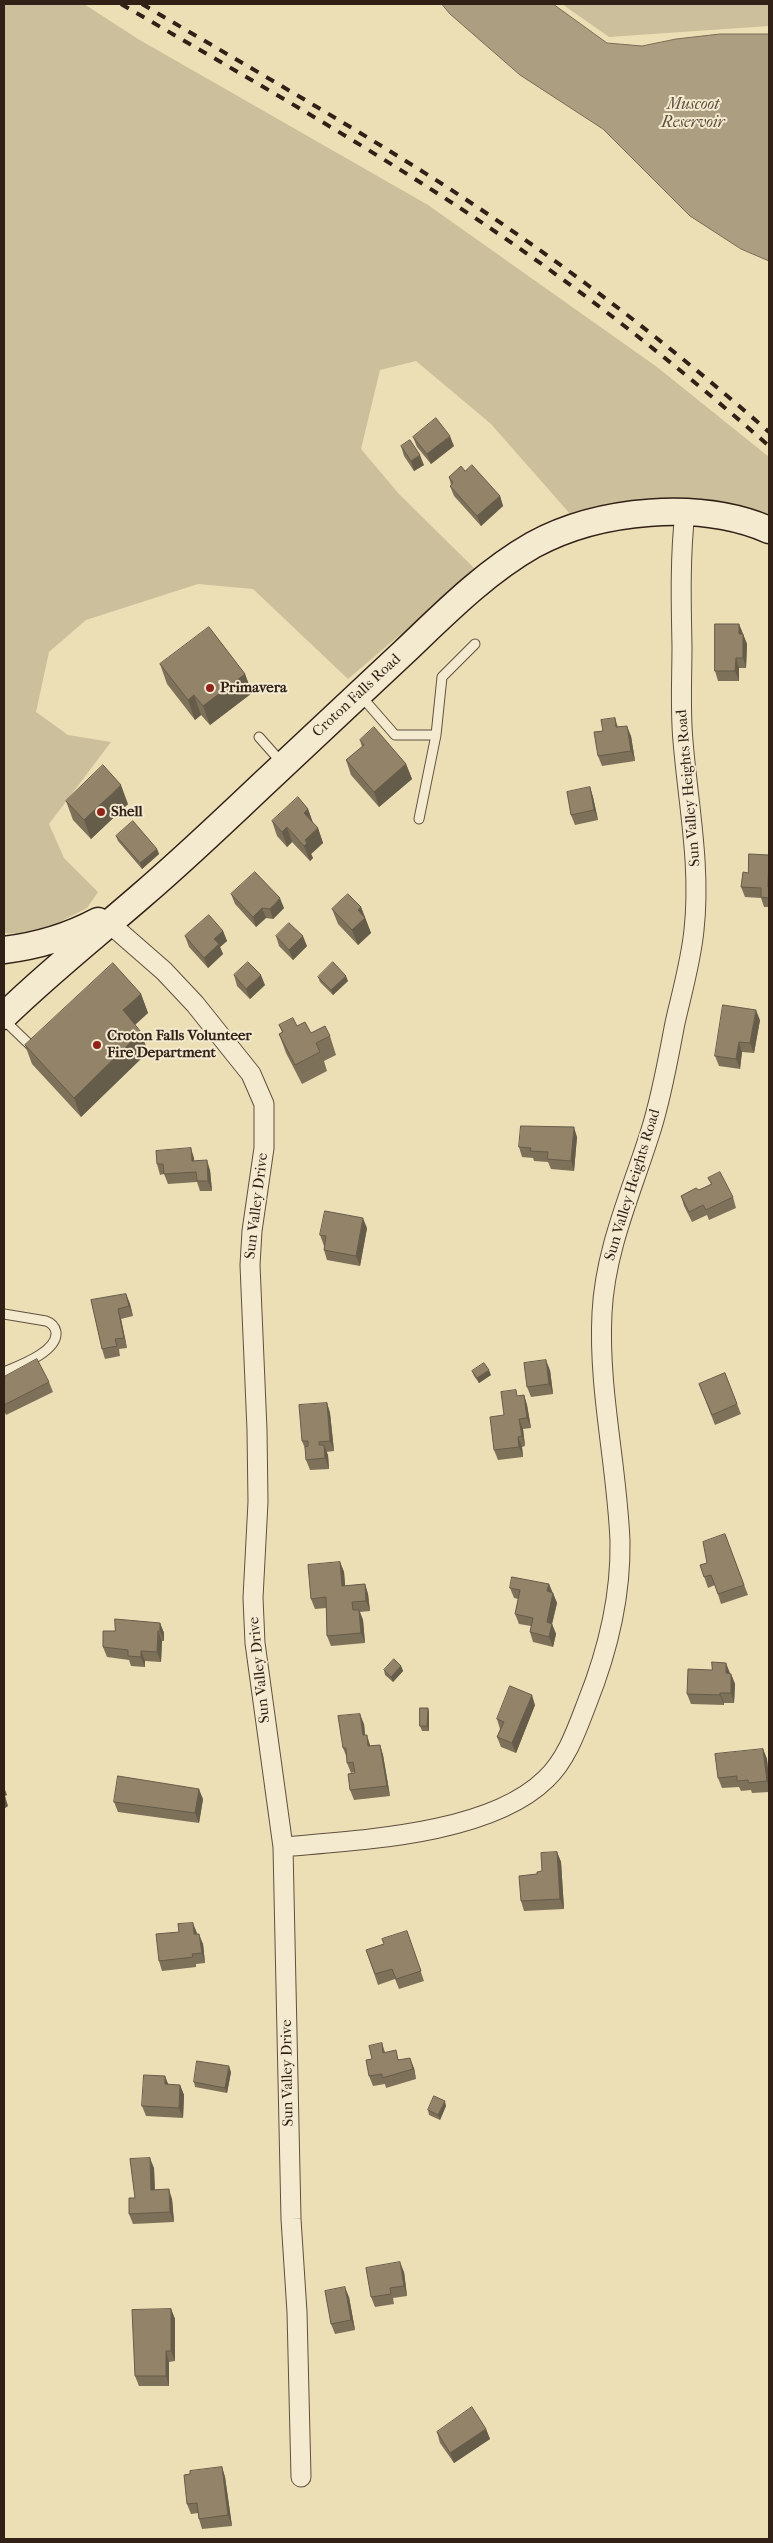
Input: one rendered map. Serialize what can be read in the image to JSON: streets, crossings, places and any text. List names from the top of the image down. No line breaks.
{"streets":{"main road":["Croton Falls Road"],"street":["Sun Valley Heights Road","Sun Valley Drive"]},"crossings":[["Croton Falls Road","Sun Valley Heights Road"],["Croton Falls Road","Sun Valley Drive"],["Sun Valley Heights Road","Sun Valley Drive"]],"water":["Muscoot Reservoir"],"places":["Primavera","Shell","Croton Falls Volunteer Fire Department"]}
